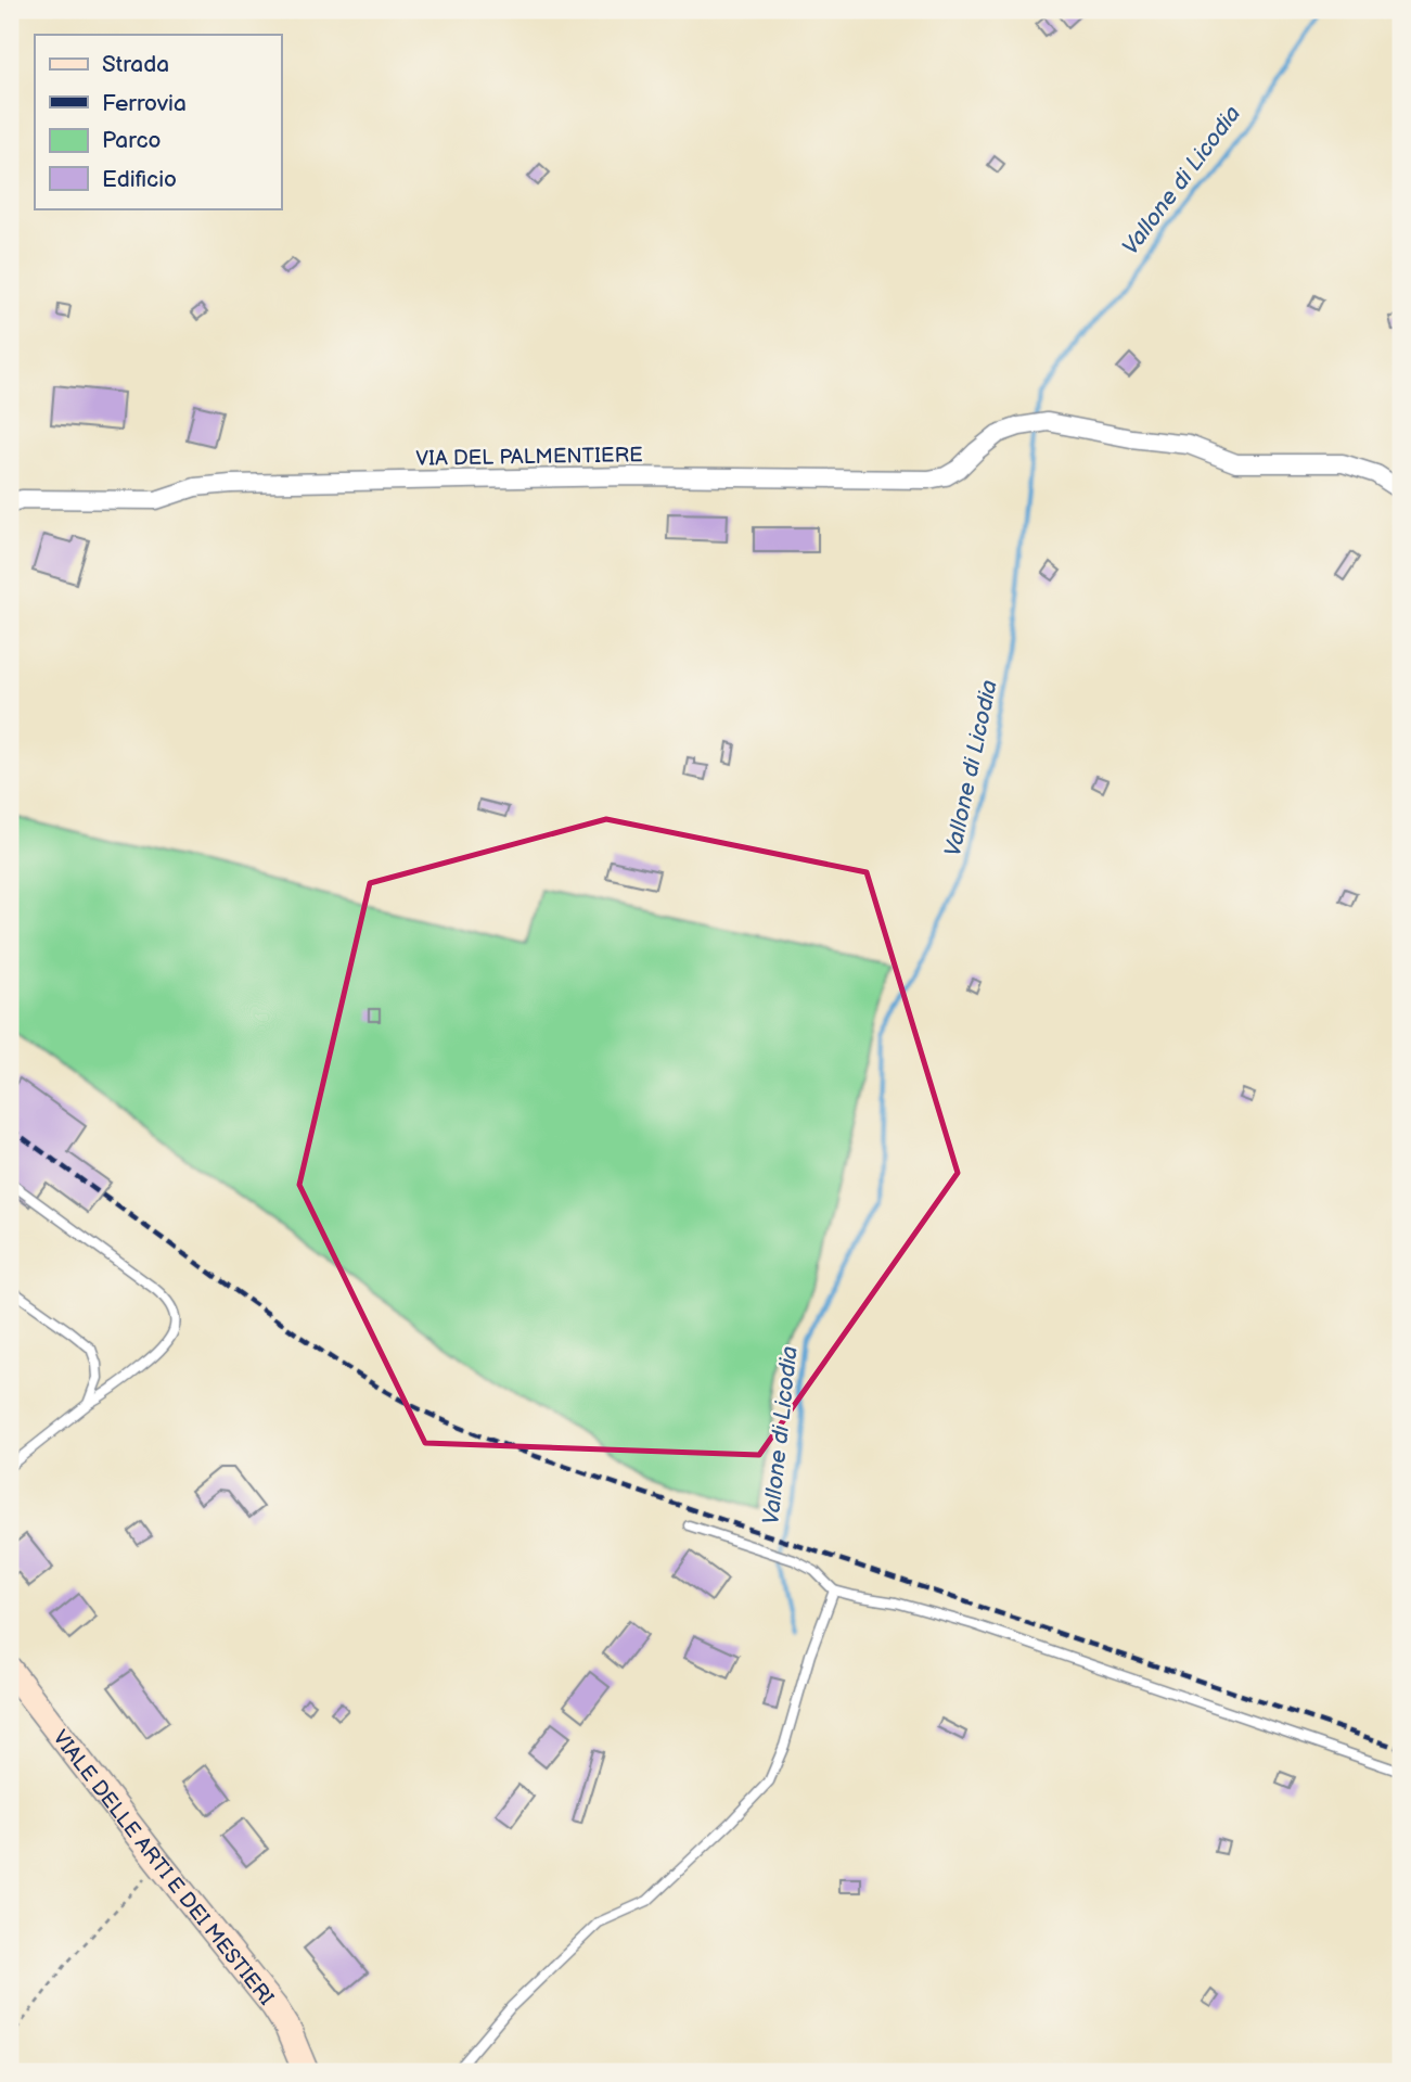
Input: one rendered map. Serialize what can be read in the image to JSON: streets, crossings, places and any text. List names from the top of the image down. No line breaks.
{"streets":{"street":["VIA DEL PALMENTIERE","VIALE DELLE ARTI E DEI MESTIERI"]},"water":["Vallone di Licodia"],"legend":["Strada","Ferrovia","Parco","Edificio"]}
